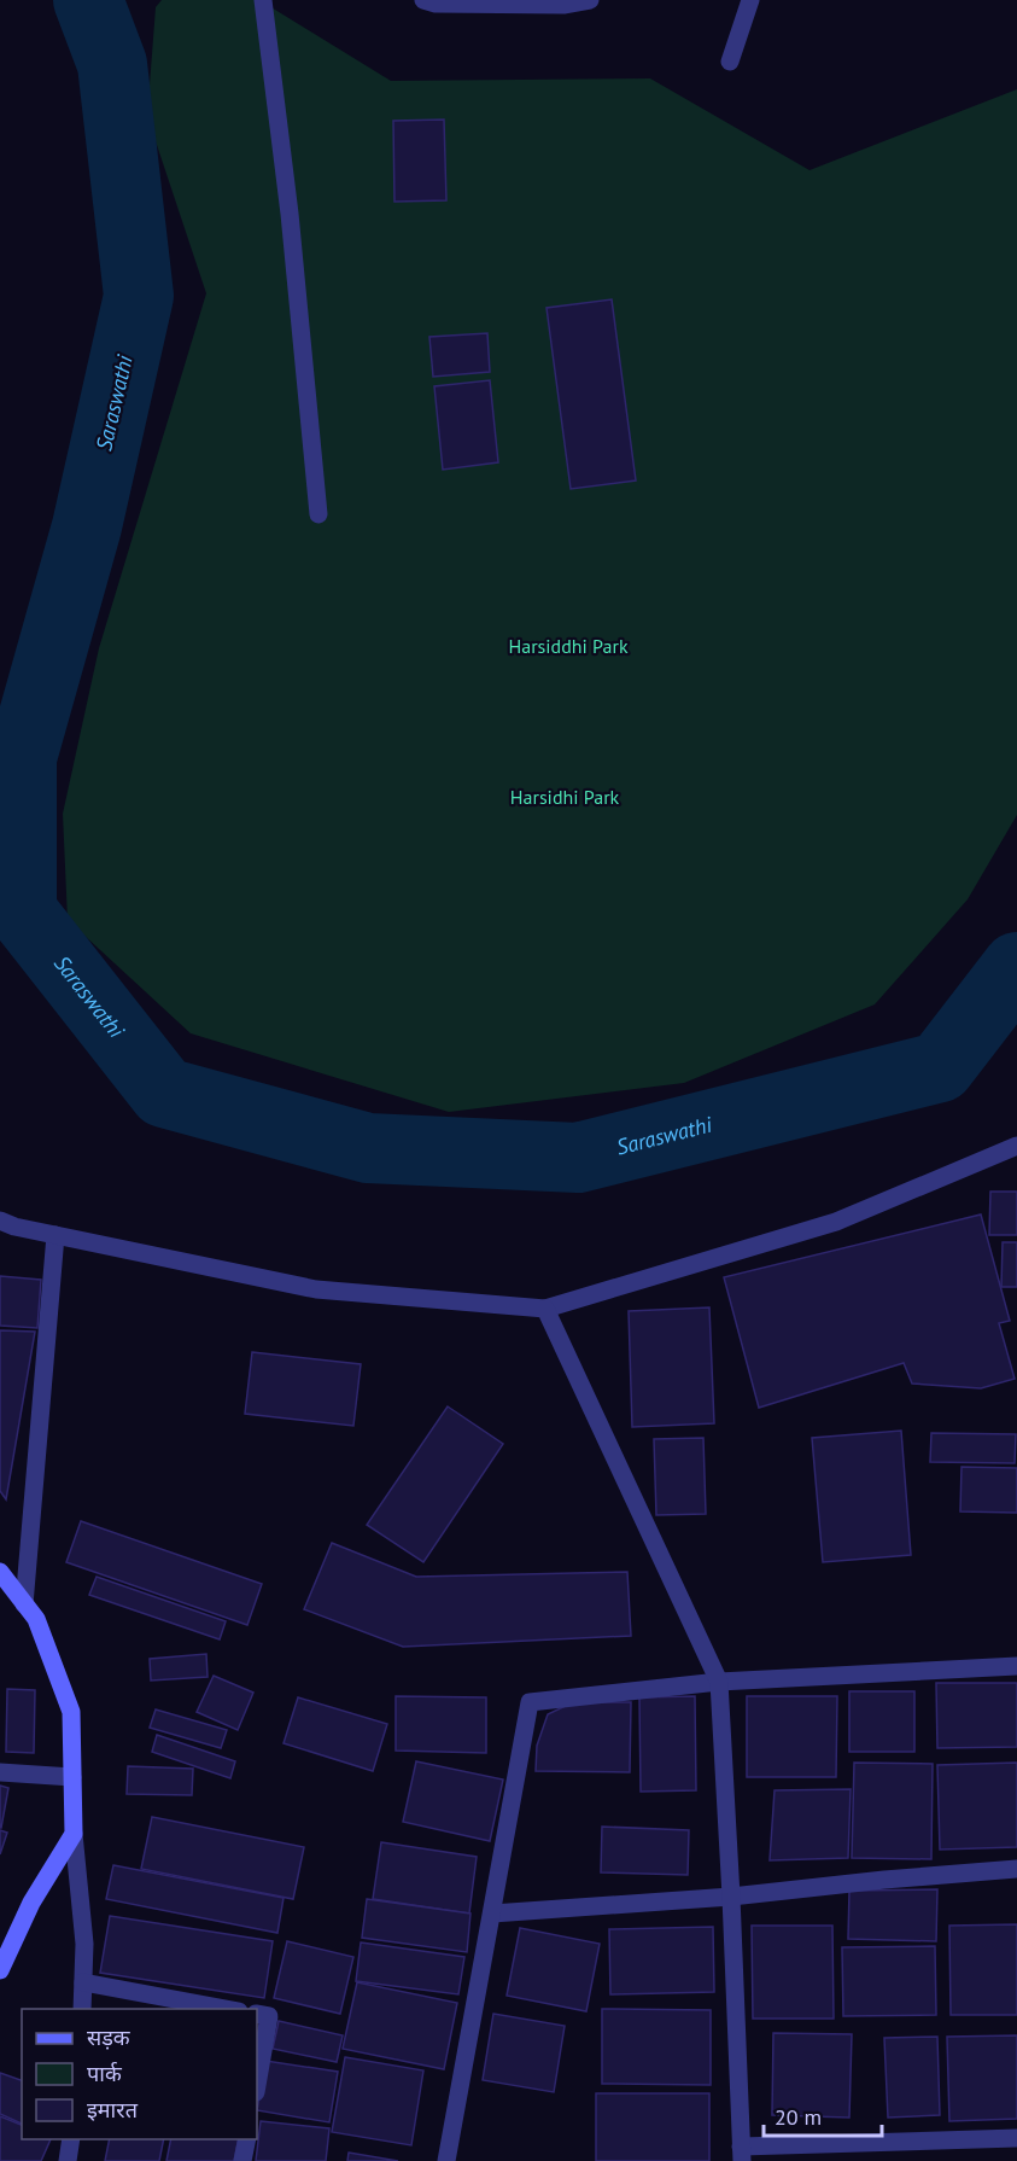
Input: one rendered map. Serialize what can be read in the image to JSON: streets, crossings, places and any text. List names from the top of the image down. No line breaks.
{"water":["Saraswathi"],"parks":["Harsiddhi Park","Harsidhi Park"],"legend":["सड़क","पार्क","इमारत"],"scale_bar":"20 m"}
